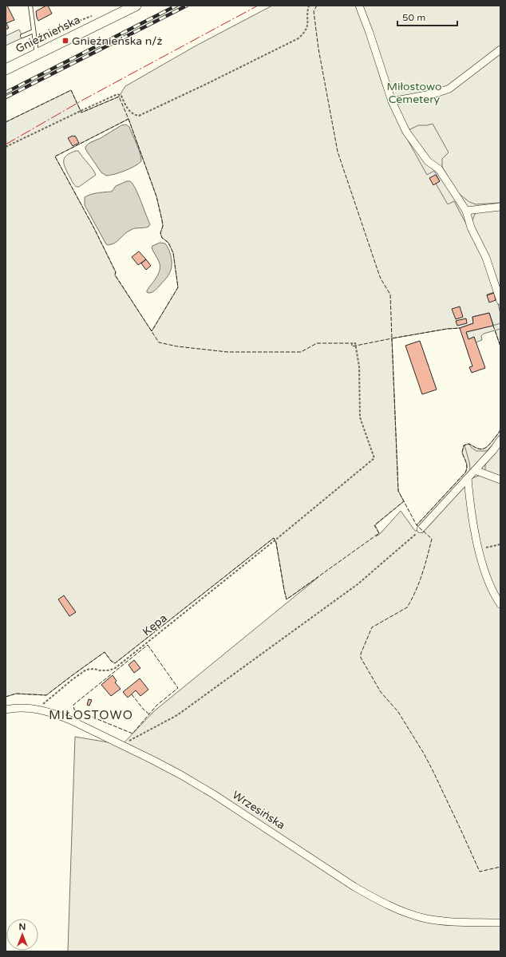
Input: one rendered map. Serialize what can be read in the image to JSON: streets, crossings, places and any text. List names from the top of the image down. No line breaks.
{"streets":{"street":["Gnieźnieńska","Wrzesińska"],"path":["Kępa"]},"crossings":[["Kępa","Wrzesińska"]],"districts":["MIŁOSTOWO"],"parks":["Miłostowo Cemetery"],"places":{"transit":["Gnieźnieńska n/ż"]},"scale_bar":"50 m","north":"top"}
